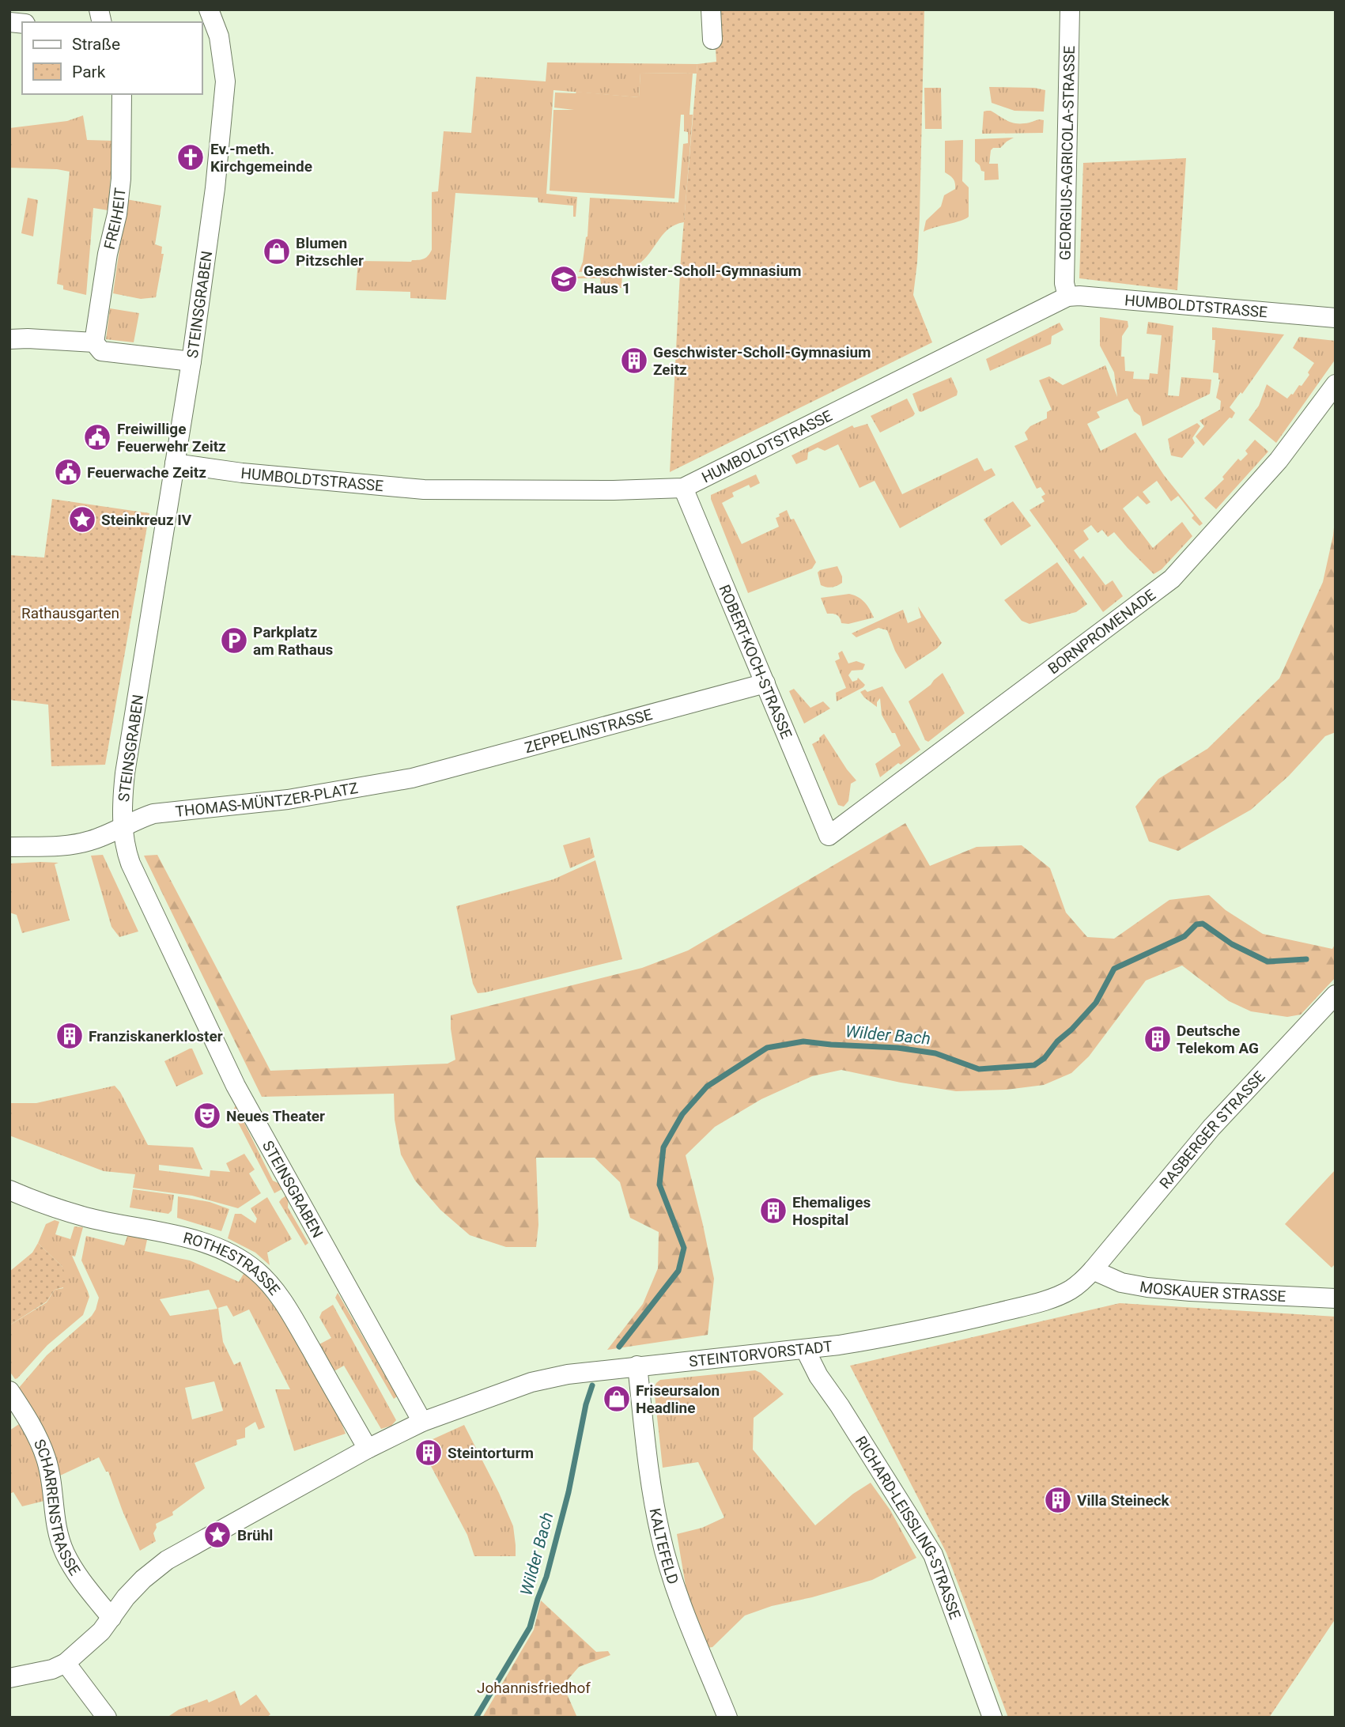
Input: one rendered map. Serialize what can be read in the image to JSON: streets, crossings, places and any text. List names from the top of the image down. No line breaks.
{"streets":{"street":["GEORGIUS-AGRICOLA-STRASSE","FREIHEIT","STEINSGRABEN","HUMBOLDTSTRASSE","BORNPROMENADE","ROBERT-KOCH-STRASSE","ZEPPELINSTRASSE","THOMAS-MÜNTZER-PLATZ","RASBERGER STRASSE","ROTHESTRASSE","MOSKAUER STRASSE","STEINTORVORSTADT","SCHARRENSTRASSE","RICHARD-LEISSLING-STRASSE","KALTEFELD"]},"crossings":[["GEORGIUS-AGRICOLA-STRASSE","HUMBOLDTSTRASSE"],["STEINSGRABEN","HUMBOLDTSTRASSE"],["STEINSGRABEN","THOMAS-MÜNTZER-PLATZ"],["STEINSGRABEN","STEINTORVORSTADT"],["HUMBOLDTSTRASSE","ROBERT-KOCH-STRASSE"],["BORNPROMENADE","ROBERT-KOCH-STRASSE"],["ROBERT-KOCH-STRASSE","ZEPPELINSTRASSE"],["ZEPPELINSTRASSE","THOMAS-MÜNTZER-PLATZ"],["RASBERGER STRASSE","MOSKAUER STRASSE"],["RASBERGER STRASSE","STEINTORVORSTADT"],["MOSKAUER STRASSE","STEINTORVORSTADT"],["STEINTORVORSTADT","RICHARD-LEISSLING-STRASSE"],["STEINTORVORSTADT","KALTEFELD"]],"water":["Wilder Bach"],"parks":["Rathausgarten","Johannisfriedhof"],"places":{"church":["Ev.-meth. Kirchgemeinde"],"shop":["Blumen Pitzschler","Friseursalon Headline"],"school or university":["Geschwister-Scholl-Gymnasium Haus 1"],"building":["Geschwister-Scholl-Gymnasium Zeitz","Franziskanerkloster","Deutsche Telekom AG","Ehemaliges Hospital","Steintorturm","Villa Steineck"],"public building":["Freiwillige Feuerwehr Zeitz","Feuerwache Zeitz"],"place":["Steinkreuz IV","Brühl"],"parking":["Parkplatz am Rathaus"],"theatre":["Neues Theater"]},"legend":["Straße","Park"]}
